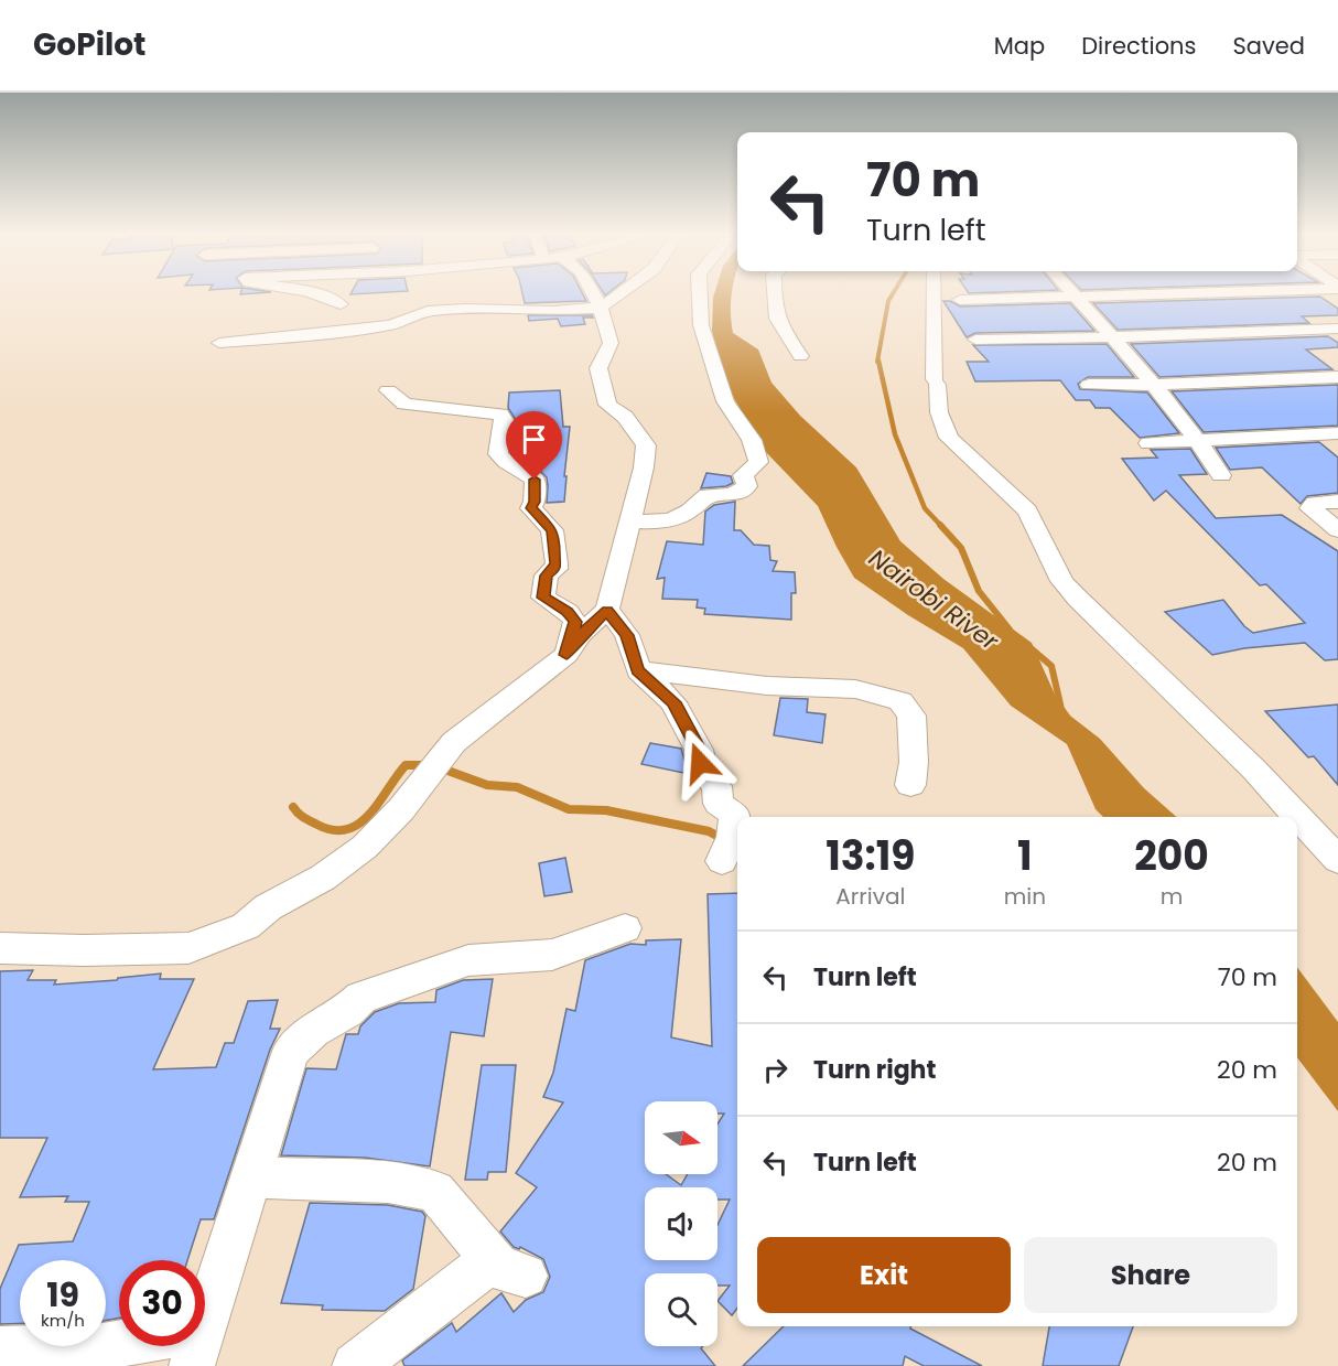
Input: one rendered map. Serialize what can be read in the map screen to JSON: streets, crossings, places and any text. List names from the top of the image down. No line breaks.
{"water":["Nairobi River"],"north":"right","page":{"header":"GoPilot","nav":["Map","Directions","Saved"],"turn":["70 m","Turn left"],"eta":["13:19","Arrival","1","min","200","m"],"list":[{"name":"Turn left","value":"70 m"},{"name":"Turn right","value":"20 m"},{"name":"Turn left","value":"20 m"}],"buttons":["Exit","Share"],"speed":"19 km/h","limit":"30"}}
